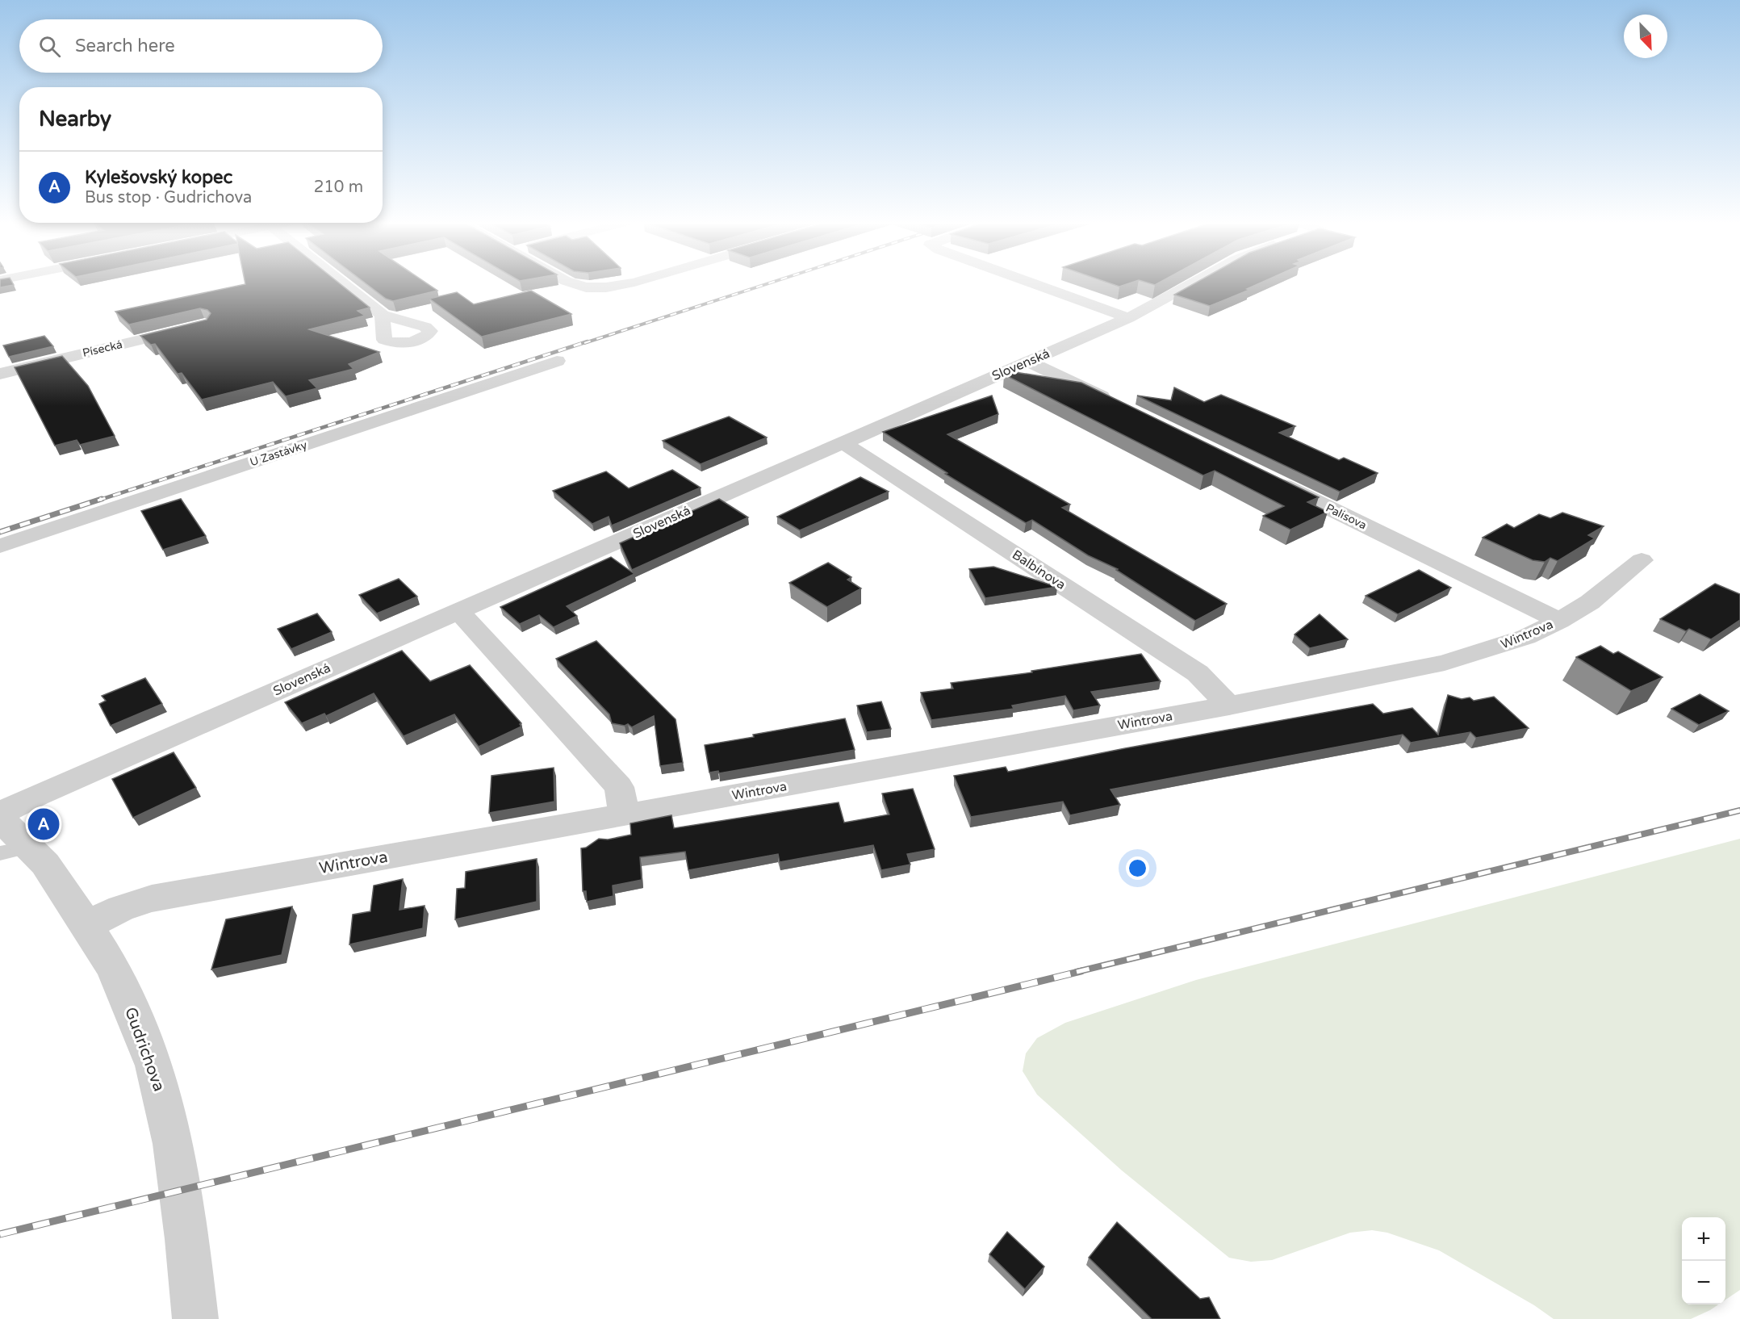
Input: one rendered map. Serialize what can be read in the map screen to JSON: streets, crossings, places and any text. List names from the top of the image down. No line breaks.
{"streets":{"street":["Písecká","Slovenská","U Zastávky","Palisova","Balbínova","Wintrova","Gudrichova"]},"crossings":[["Slovenská","Balbínova"],["Palisova","Wintrova"],["Balbínova","Wintrova"],["Wintrova","Gudrichova"]],"north":"bottom right","page":{"search":"Search here","heading":"Nearby","list":[{"mark":"A","name":"Kylešovský kopec","note":"Bus stop · Gudrichova","value":"210 m"}],"pins":"A","map_buttons":["+","−"]}}
